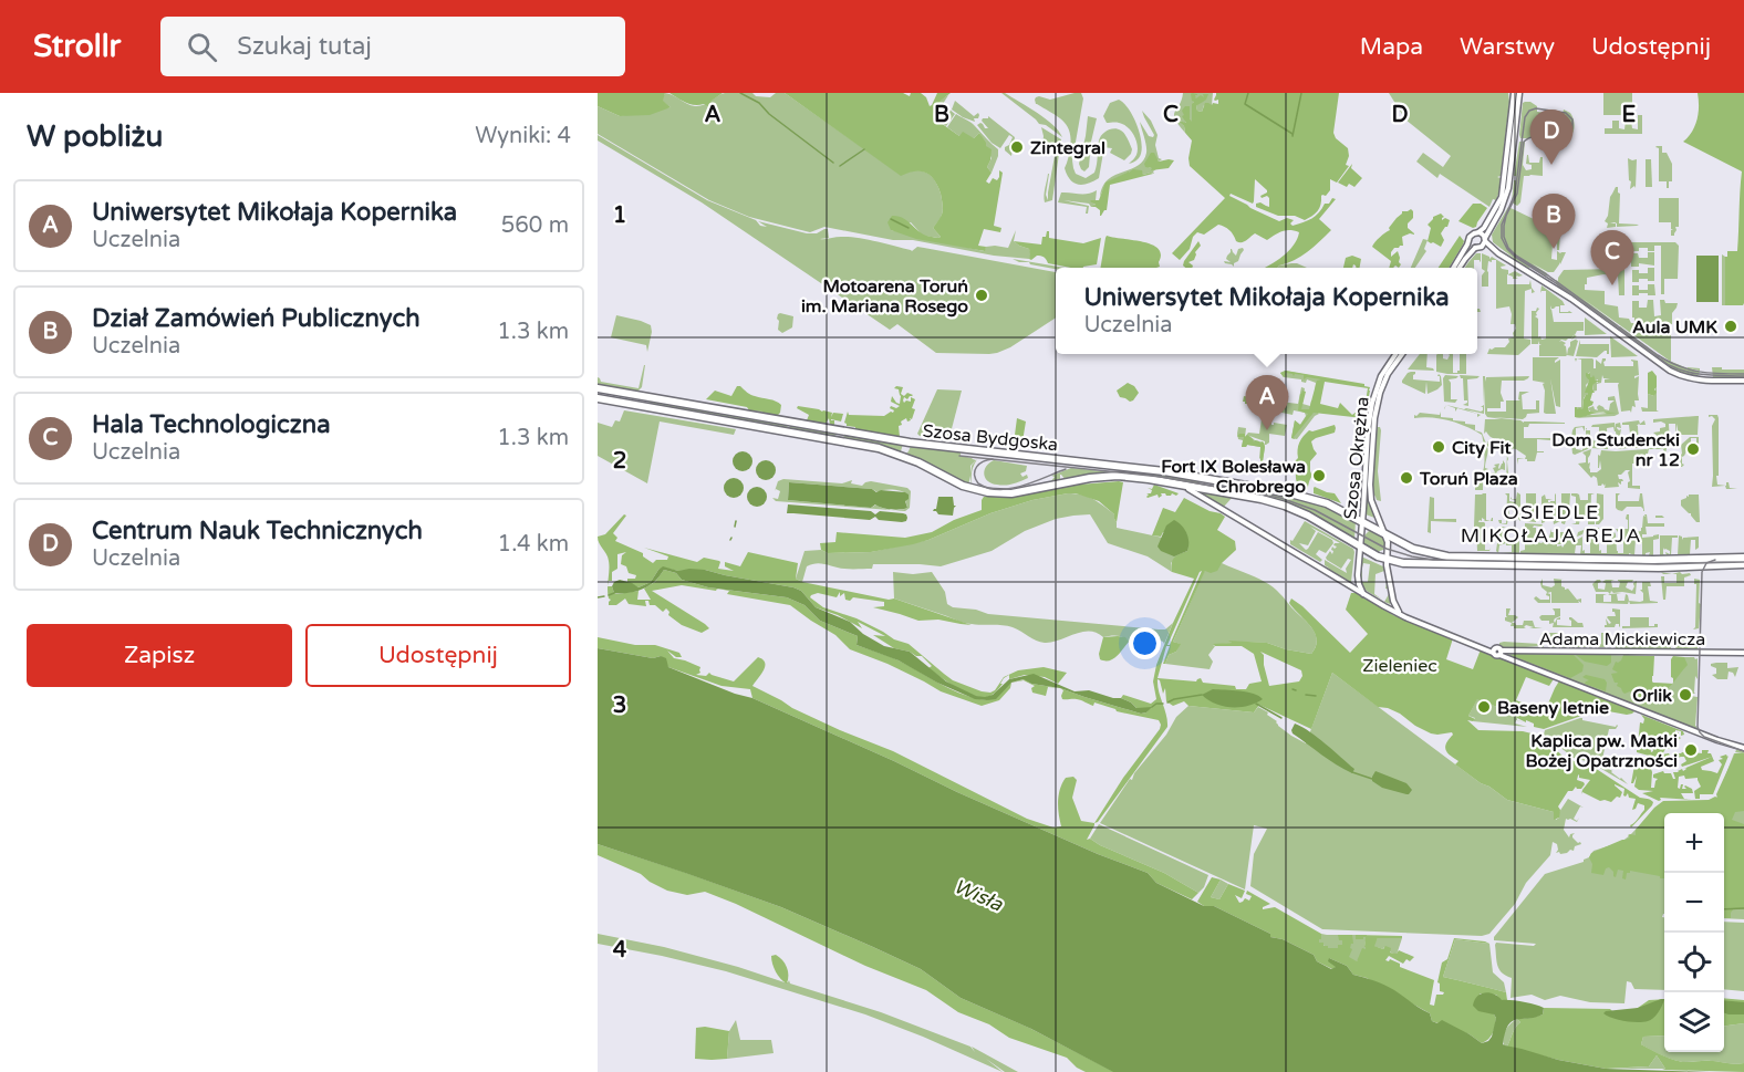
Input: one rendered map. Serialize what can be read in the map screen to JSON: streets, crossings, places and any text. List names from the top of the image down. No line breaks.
{"streets":{"main road":["Szosa Bydgoska"],"street":["Szosa Okrężna","Adama Mickiewicza"]},"crossings":[["Szosa Bydgoska","Szosa Okrężna"],["Szosa Bydgoska","Adama Mickiewicza"]],"districts":["OSIEDLE MIKOŁAJA REJA"],"water":["Wisła"],"parks":["Zieleniec"],"places":["Zintegral","Motoarena Toruń im. Mariana Rosego","Aula UMK","City Fit","Dom Studencki nr 12","Fort IX Bolesława Chrobrego","Toruń Plaza","Orlik","Baseny letnie","Kaplica pw. Matki Bożej Opatrzności"],"page":{"header":"Strollr","search":"Szukaj tutaj","nav":["Mapa","Warstwy","Udostępnij"],"heading":["W pobliżu","Wyniki: 4"],"pins":["D","B","C","A"],"list":[{"mark":"A","name":"Uniwersytet Mikołaja Kopernika","note":"Uczelnia","value":"560 m"},{"mark":"B","name":"Dział Zamówień Publicznych","note":"Uczelnia","value":"1.3 km"},{"mark":"C","name":"Hala Technologiczna","note":"Uczelnia","value":"1.3 km"},{"mark":"D","name":"Centrum Nauk Technicznych","note":"Uczelnia","value":"1.4 km"}],"popup":["Uniwersytet Mikołaja Kopernika","Uczelnia"],"buttons":["Zapisz","Udostępnij"],"map_buttons":["+","−"]},"grid":{"columns":["A","B","C","D","E"],"rows":["1","2","3","4"]}}
